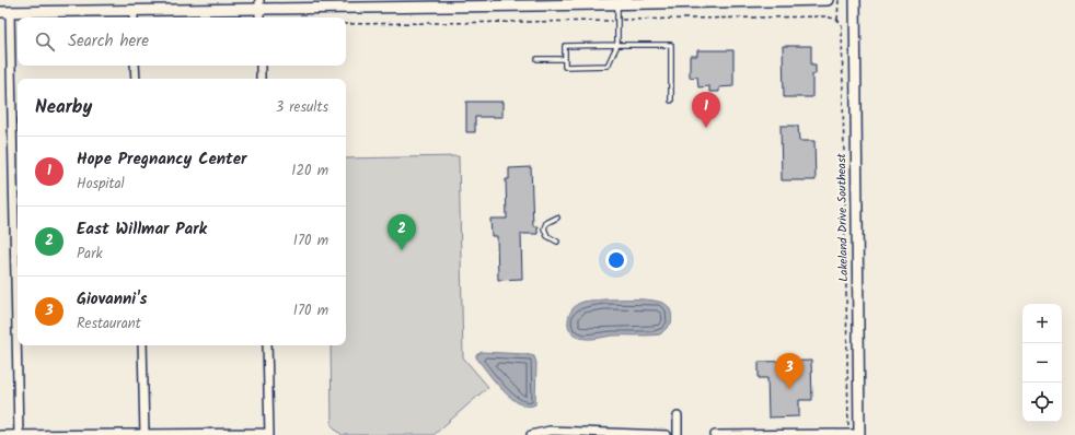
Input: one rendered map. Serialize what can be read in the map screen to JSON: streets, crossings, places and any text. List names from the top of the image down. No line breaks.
{"streets":{"main road":["Lakeland Drive Southeast"]},"page":{"search":"Search here","heading":["Nearby","3 results"],"pins":["1","2","3"],"list":[{"mark":"1","name":"Hope Pregnancy Center","note":"Hospital","value":"120 m"},{"mark":"2","name":"East Willmar Park","note":"Park","value":"170 m"},{"mark":"3","name":"Giovanni's","note":"Restaurant","value":"170 m"}],"map_buttons":["+","−"]}}
